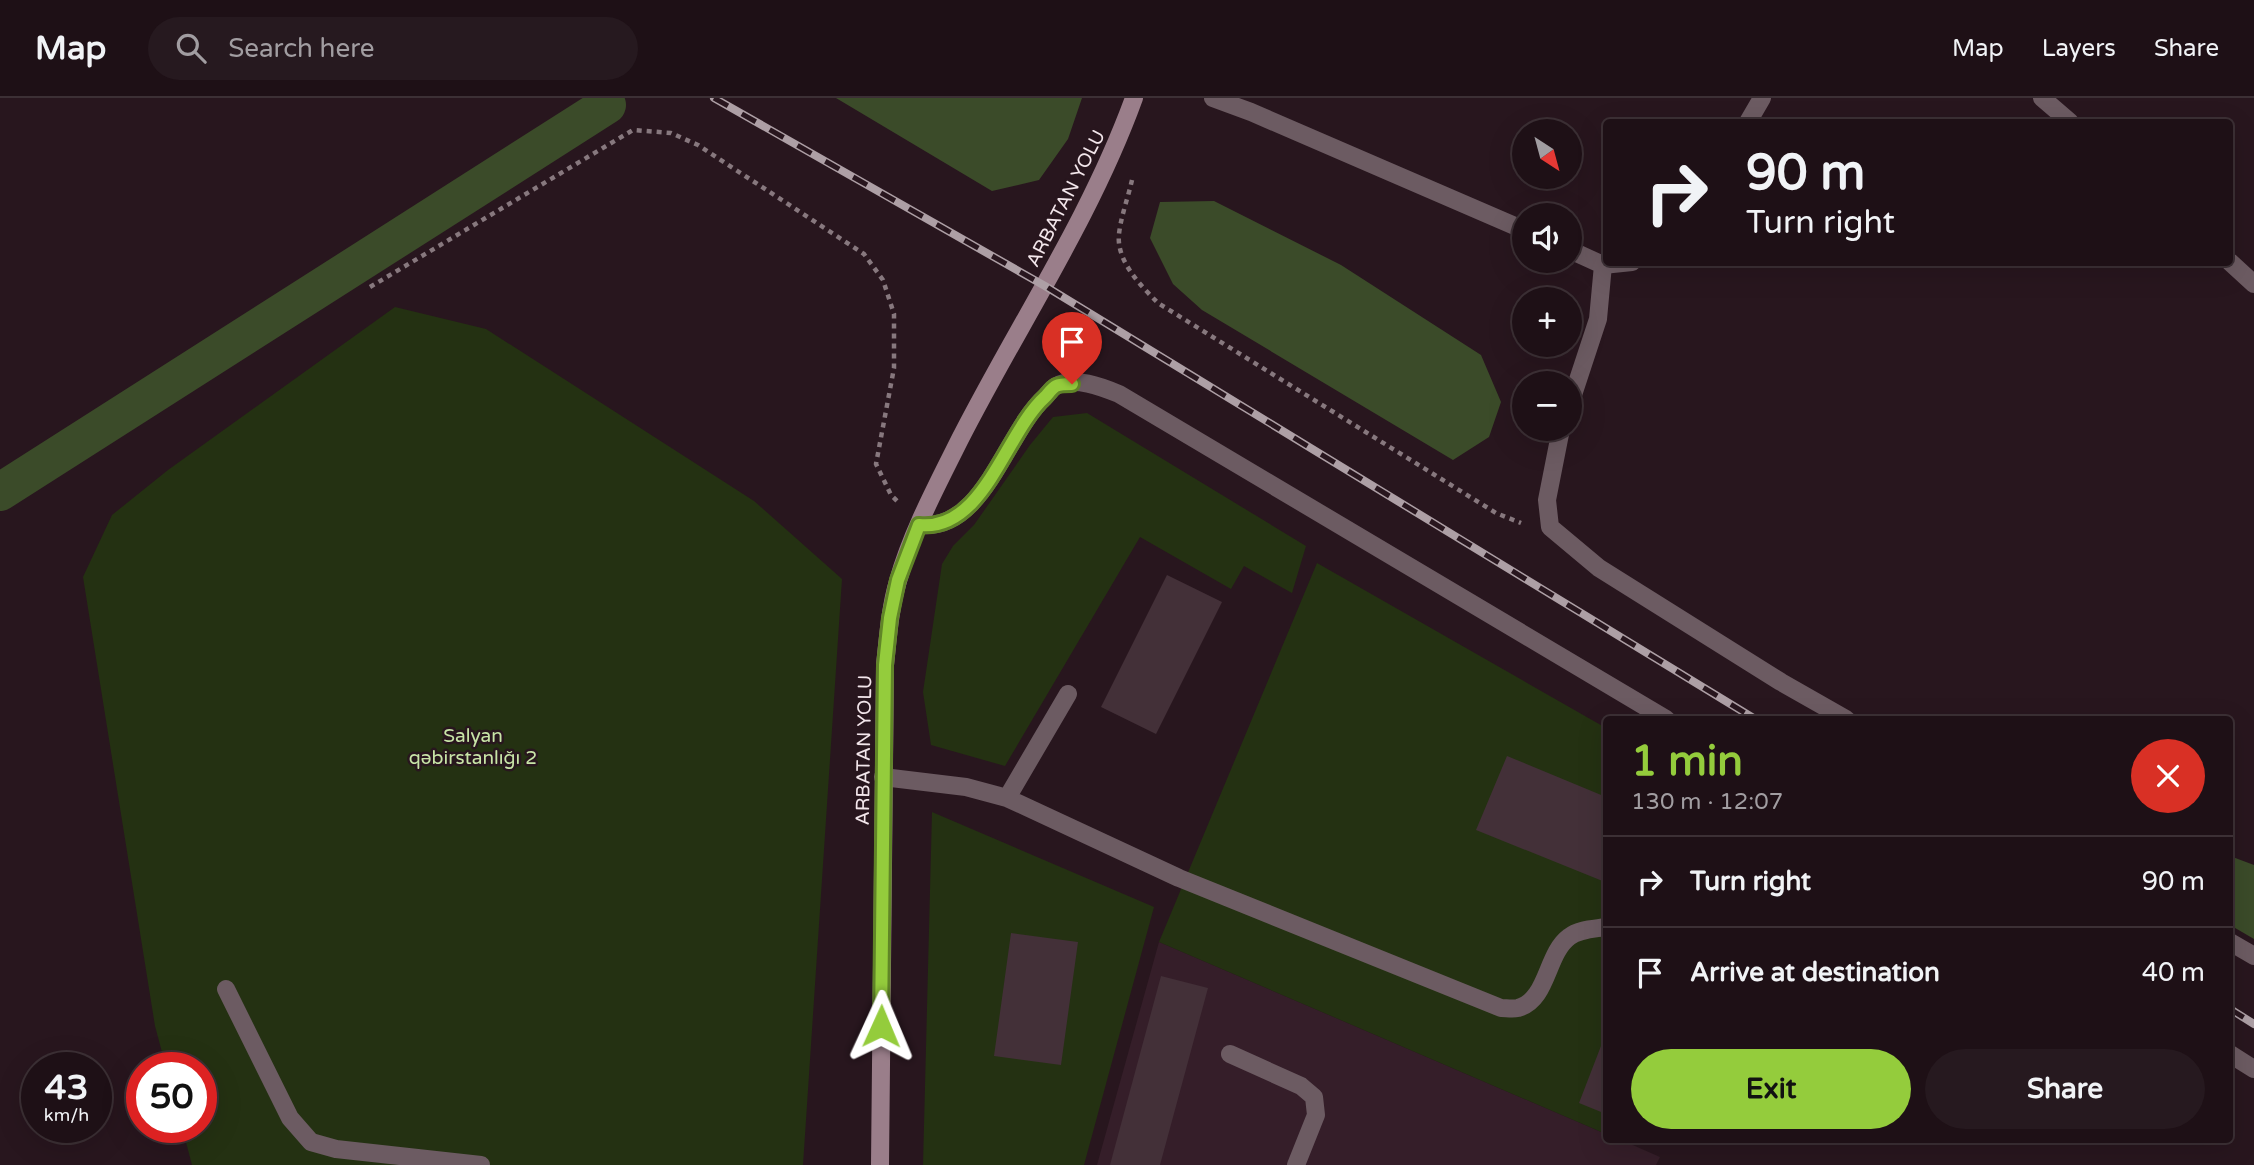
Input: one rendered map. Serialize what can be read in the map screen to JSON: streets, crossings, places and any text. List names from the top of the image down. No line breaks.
{"streets":{"main road":["ARBATAN YOLU"]},"parks":["Salyan qəbirstanlığı 2"],"north":"bottom right","page":{"header":"Map","search":"Search here","nav":["Map","Layers","Share"],"map_buttons":["+","−"],"turn":["90 m","Turn right"],"heading":["1 min","130 m · 12:07"],"list":[{"name":"Turn right","value":"90 m"},{"name":"Arrive at destination","value":"40 m"}],"buttons":["Exit","Share"],"speed":"43 km/h","limit":"50"}}
